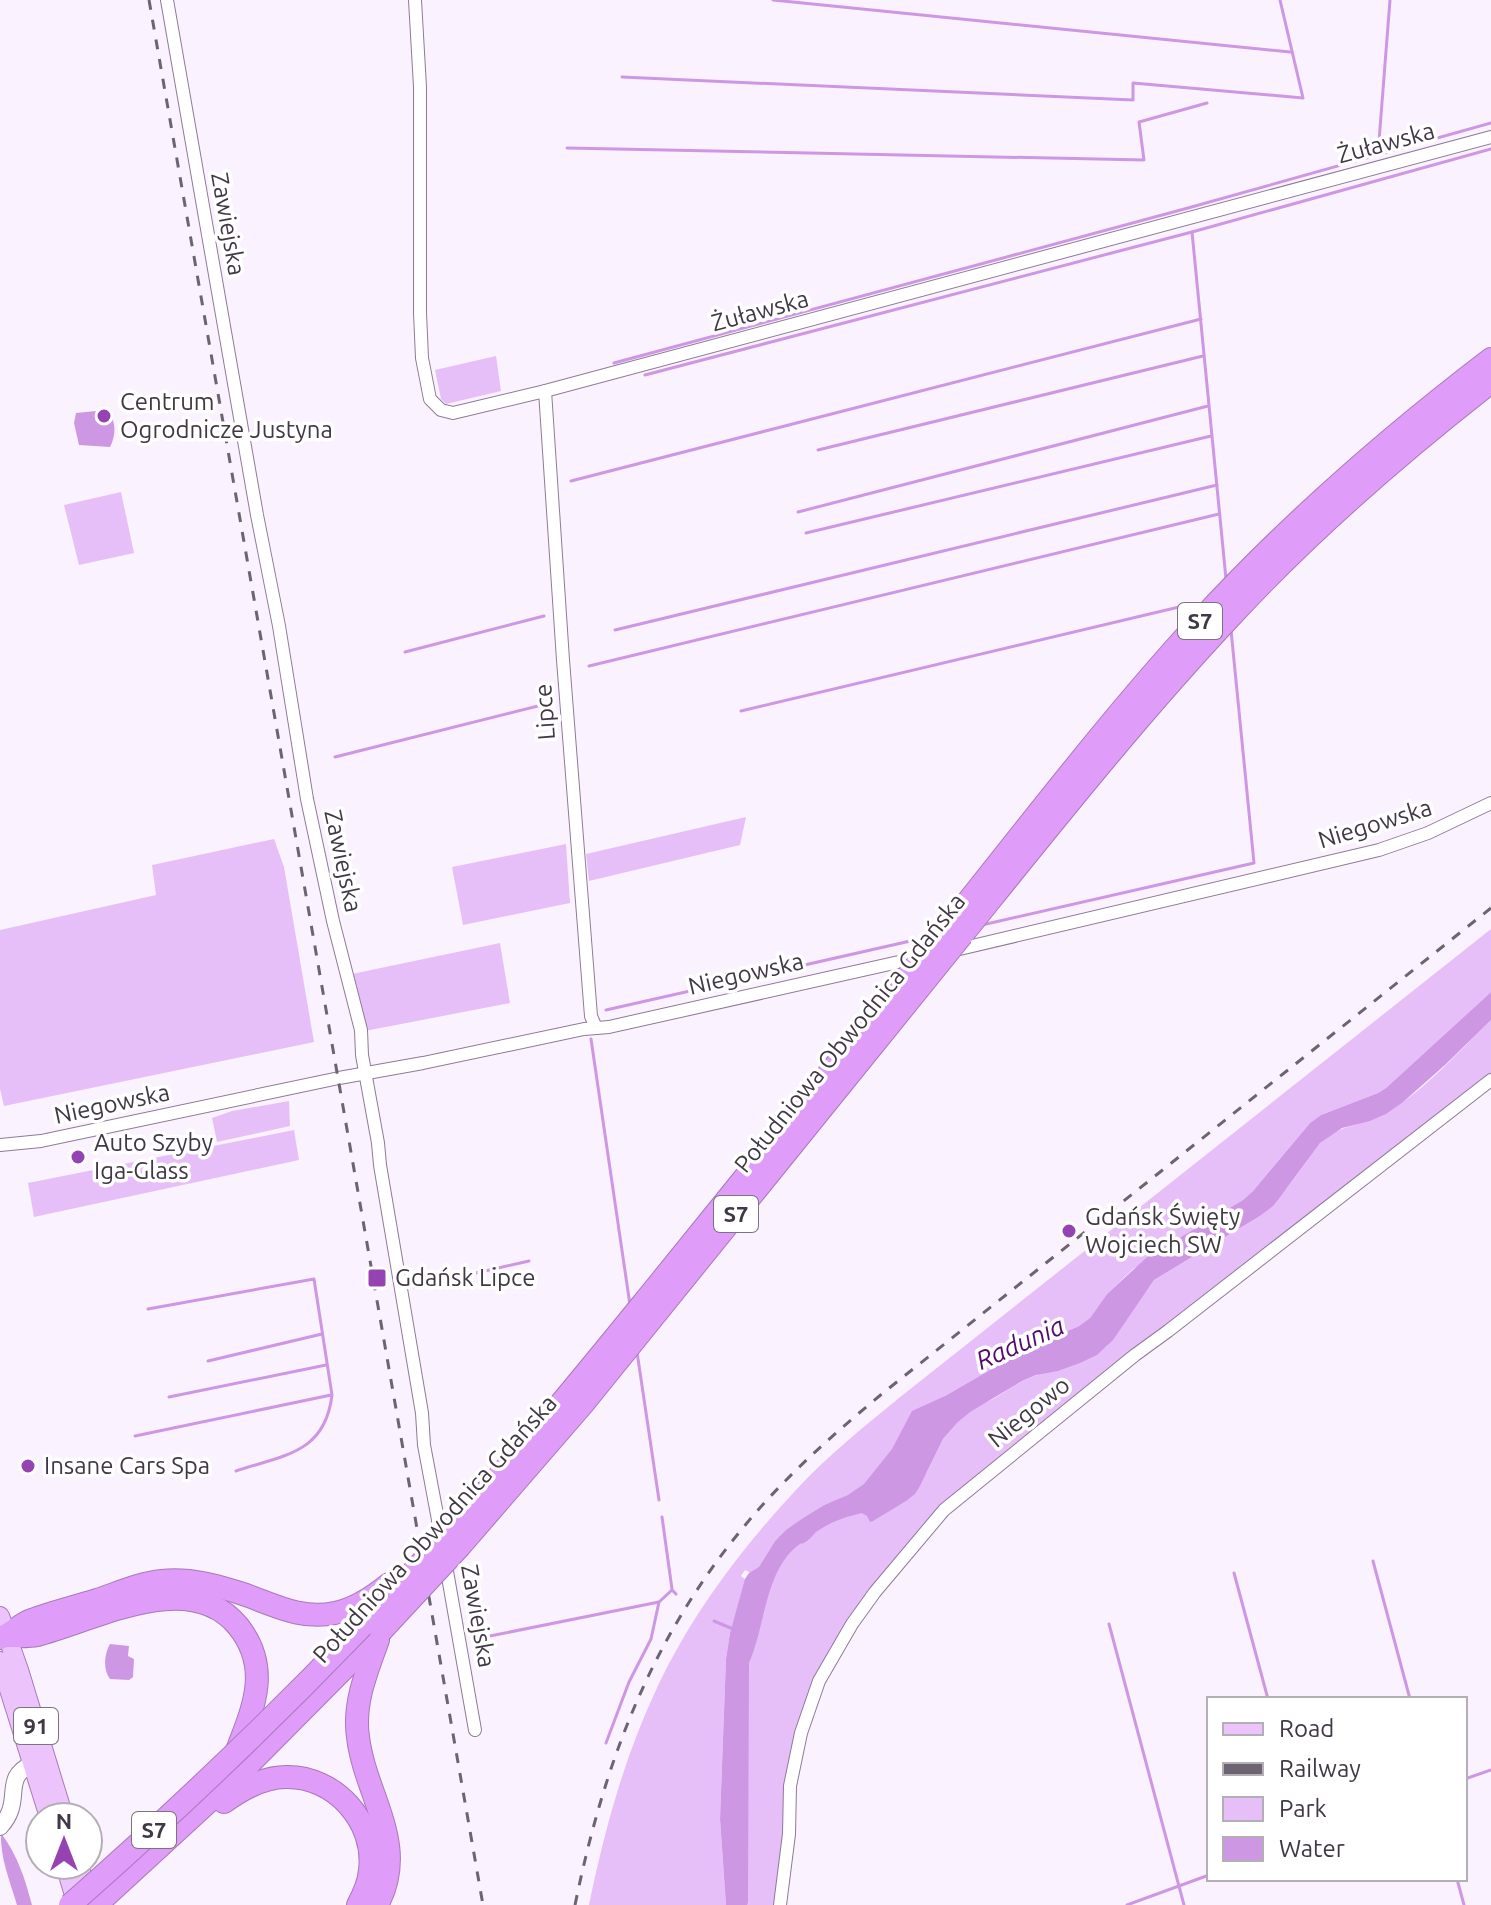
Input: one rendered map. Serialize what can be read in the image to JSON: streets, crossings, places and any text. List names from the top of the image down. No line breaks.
{"streets":{"highway":["S7","Południowa Obwodnica Gdańska"],"main road":["91"],"street":["Żuławska","Zawiejska","Lipce","Niegowska","Niegowo"]},"crossings":[["Żuławska","Lipce"],["Zawiejska","Niegowska"],["Lipce","Niegowska"]],"water":["Radunia"],"places":{"other":["Centrum Ogrodnicze Justyna","Auto Szyby Iga-Glass","Gdańsk Święty Wojciech SW","Insane Cars Spa"],"transit":["Gdańsk Lipce"]},"legend":["Road","Railway","Park","Water"],"north":"top"}
